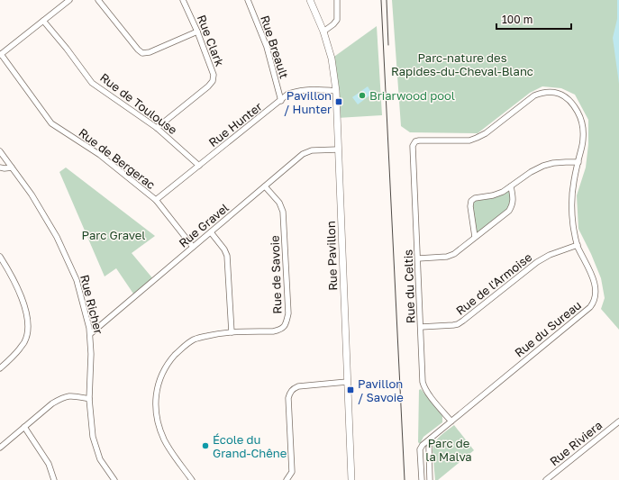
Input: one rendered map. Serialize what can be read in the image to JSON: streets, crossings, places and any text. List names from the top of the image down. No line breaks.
{"streets":{"street":["Rue Clark","Rue Breault","Rue de Toulouse","Rue Hunter","Rue de Bergerac","Rue Gravel","Rue Pavillon","Rue de Savoie","Rue de l'Armoise","Rue du Celtis","Rue Richer","Rue du Sureau","Rue Riviera"]},"crossings":[["Rue Clark","Rue de Toulouse"],["Rue Breault","Rue Hunter"],["Rue de Toulouse","Rue Hunter"],["Rue Hunter","Rue de Bergerac"],["Rue Hunter","Rue Pavillon"],["Rue de Bergerac","Rue Gravel"],["Rue Gravel","Rue Pavillon"],["Rue Gravel","Rue de Savoie"],["Rue Gravel","Rue Richer"],["Rue de l'Armoise","Rue du Celtis"],["Rue de l'Armoise","Rue du Sureau"],["Rue du Celtis","Rue du Sureau"]],"parks":["Parc-nature des Rapides-du-Cheval-Blanc","Parc Gravel","Parc de la Malva"],"places":{"other":["Briarwood pool","École du Grand-Chêne"],"transit":["Pavillon / Hunter","Pavillon / Savoie"]},"scale_bar":"100 m"}
